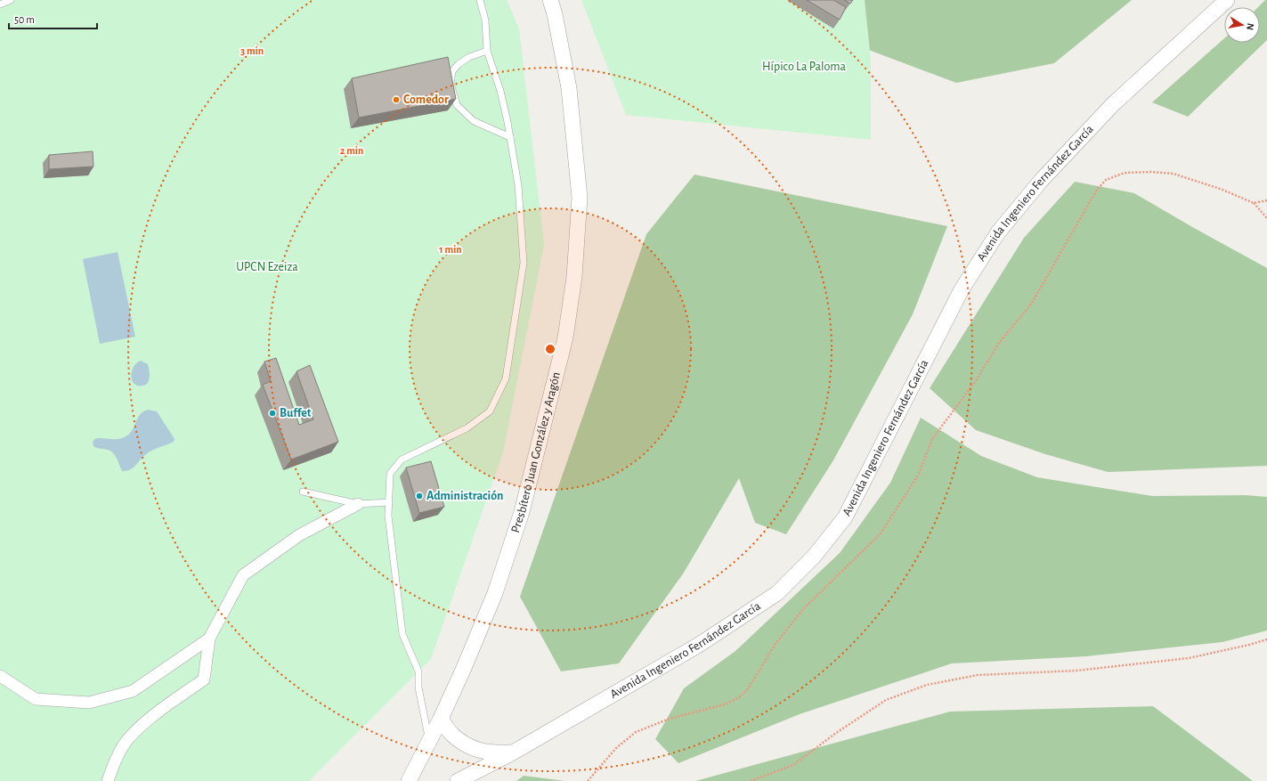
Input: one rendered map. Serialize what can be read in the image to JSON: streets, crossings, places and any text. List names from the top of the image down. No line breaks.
{"streets":{"street":["Avenida Ingeniero Fernández García","Presbítero Juan González y Aragón"]},"parks":["Hípico La Paloma","UPCN Ezeiza"],"places":["Comedor","Buffet","Administración"],"scale_bar":"50 m","north":"right","rings":["3 min","2 min","1 min"]}
